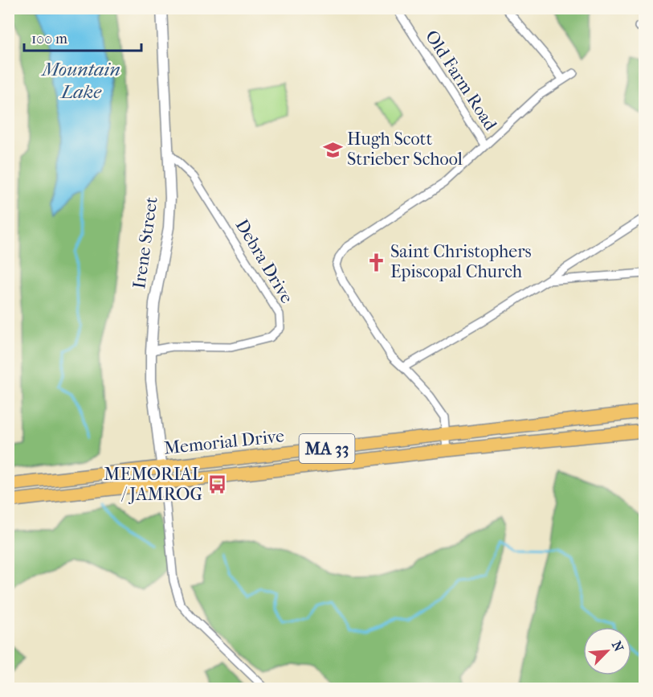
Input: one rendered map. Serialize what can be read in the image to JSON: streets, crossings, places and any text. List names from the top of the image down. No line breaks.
{"streets":{"main road":["Memorial Drive","MA 33"],"street":["Old Farm Road","Irene Street","Debra Drive"]},"crossings":[["Irene Street","Debra Drive"],["Irene Street","Memorial Drive"]],"water":["Mountain Lake"],"places":{"school or university":["Hugh Scott Strieber School"],"church":["Saint Christophers Episcopal Church"],"bus stop":["MEMORIAL / JAMROG"]},"scale_bar":"100 m","north":"top right"}
